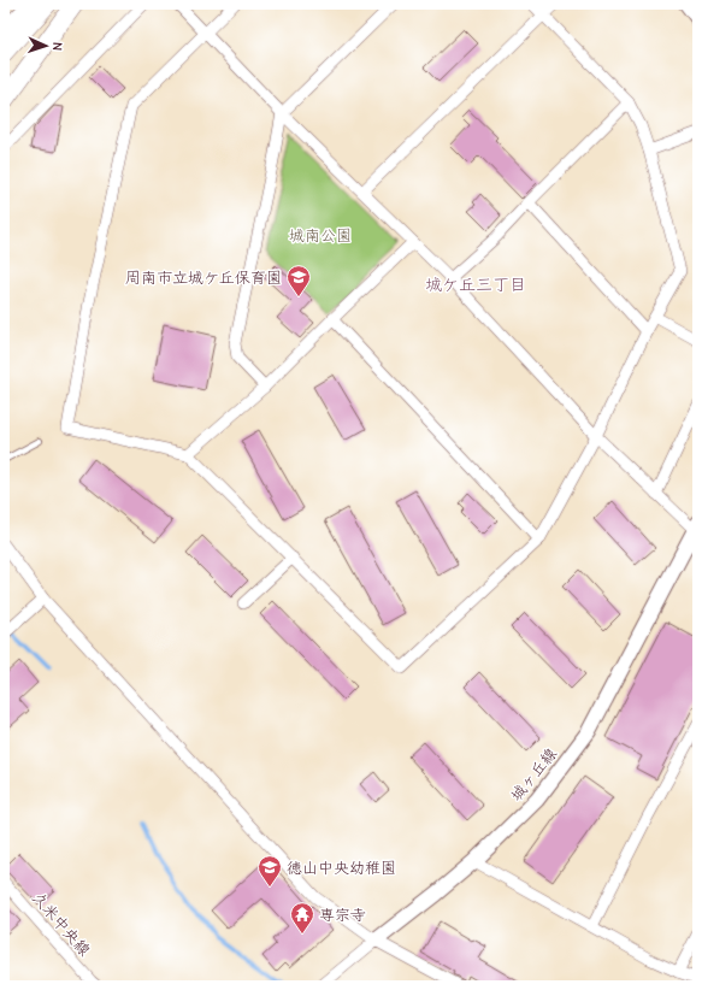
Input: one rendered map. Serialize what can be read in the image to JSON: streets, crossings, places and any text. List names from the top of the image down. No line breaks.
{"streets":{"street":["城ヶ丘線","久米中央線"]},"districts":["城ケ丘三丁目"],"parks":["城南公園"],"places":{"school or university":["周南市立城ケ丘保育園","徳山中央幼稚園"],"temple":["専宗寺"]},"north":"right"}
